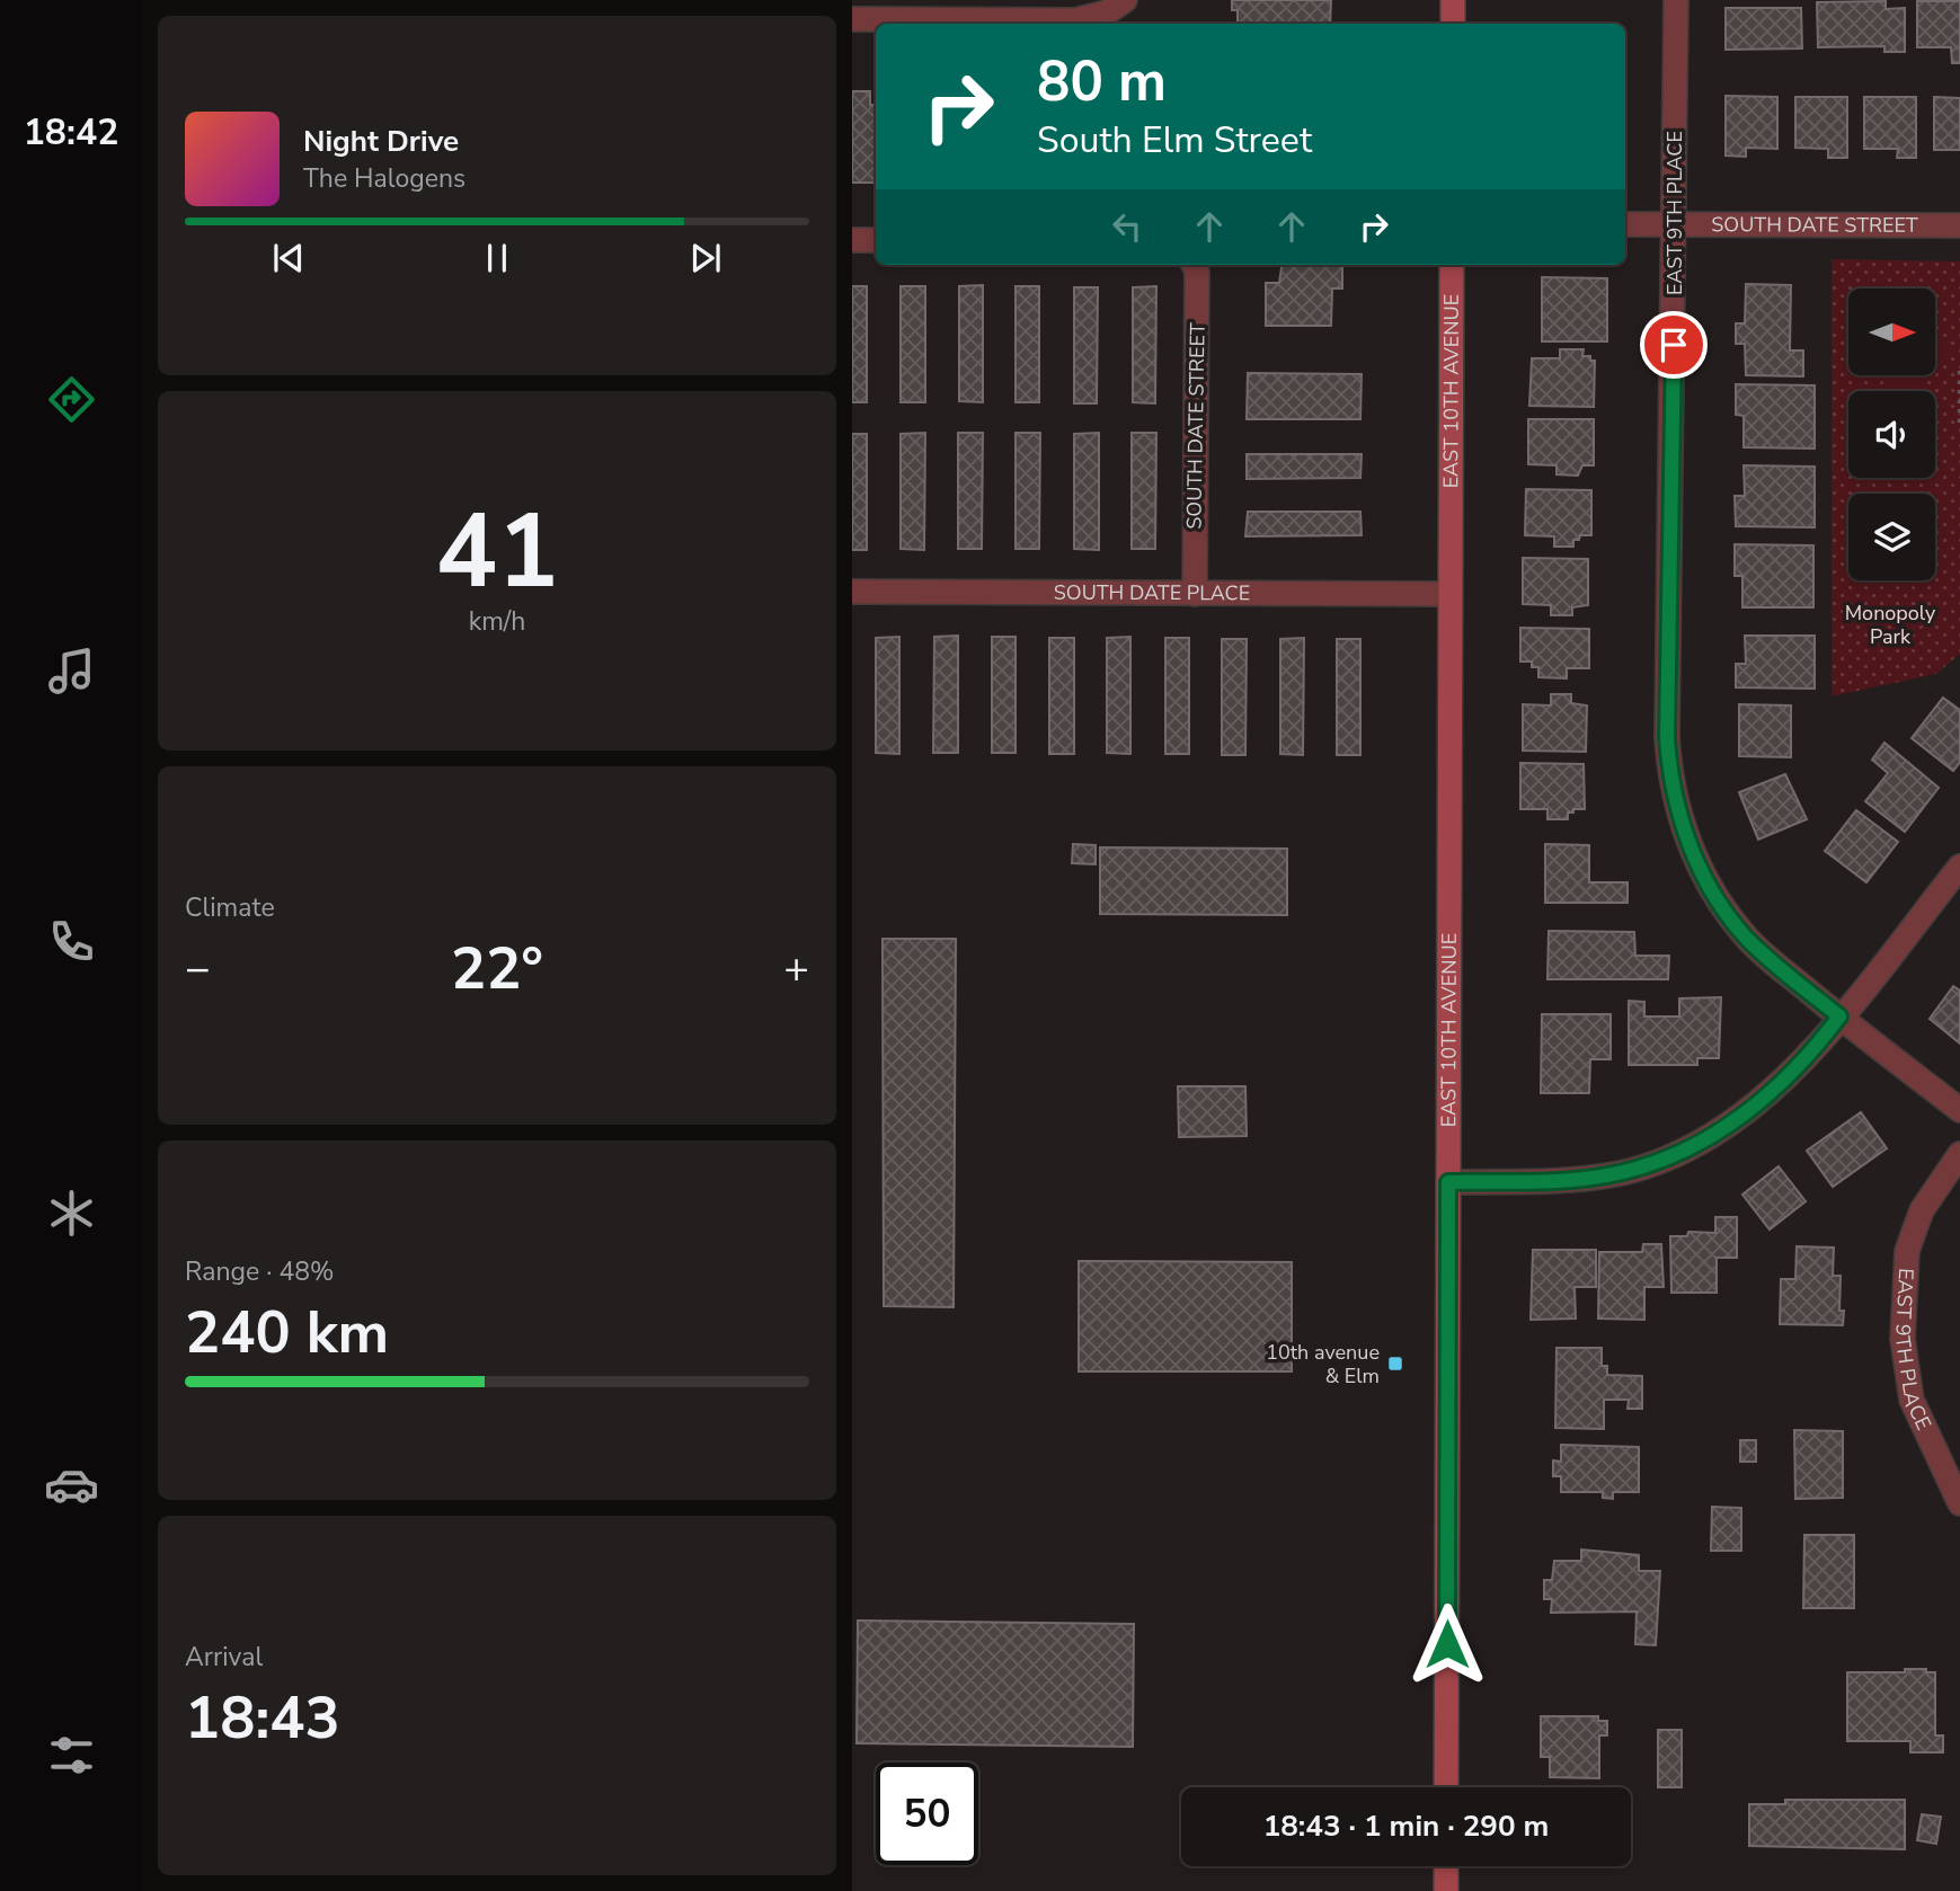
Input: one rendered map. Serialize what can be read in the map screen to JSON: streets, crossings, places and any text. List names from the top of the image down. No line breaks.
{"streets":{"main road":["EAST 10TH AVENUE"],"street":["EAST 9TH PLACE","SOUTH DATE STREET","SOUTH DATE PLACE"]},"crossings":[["EAST 9TH PLACE","SOUTH DATE STREET"],["SOUTH DATE STREET","SOUTH DATE PLACE"],["EAST 10TH AVENUE","SOUTH DATE PLACE"]],"parks":["Monopoly Park"],"places":{"transit":["10th avenue & Elm"]},"north":"right","page":{"tabs":"18:42","turn":["80 m","South Elm Street"],"song":["Night Drive","The Halogens"],"tile":[["41","km/h"],"Climate",["Range · 48%","240 km"],["Arrival","18:43"]],"heat":["−","22°","+"],"limit":"50","trip":"18:43 · 1 min · 290 m"}}
